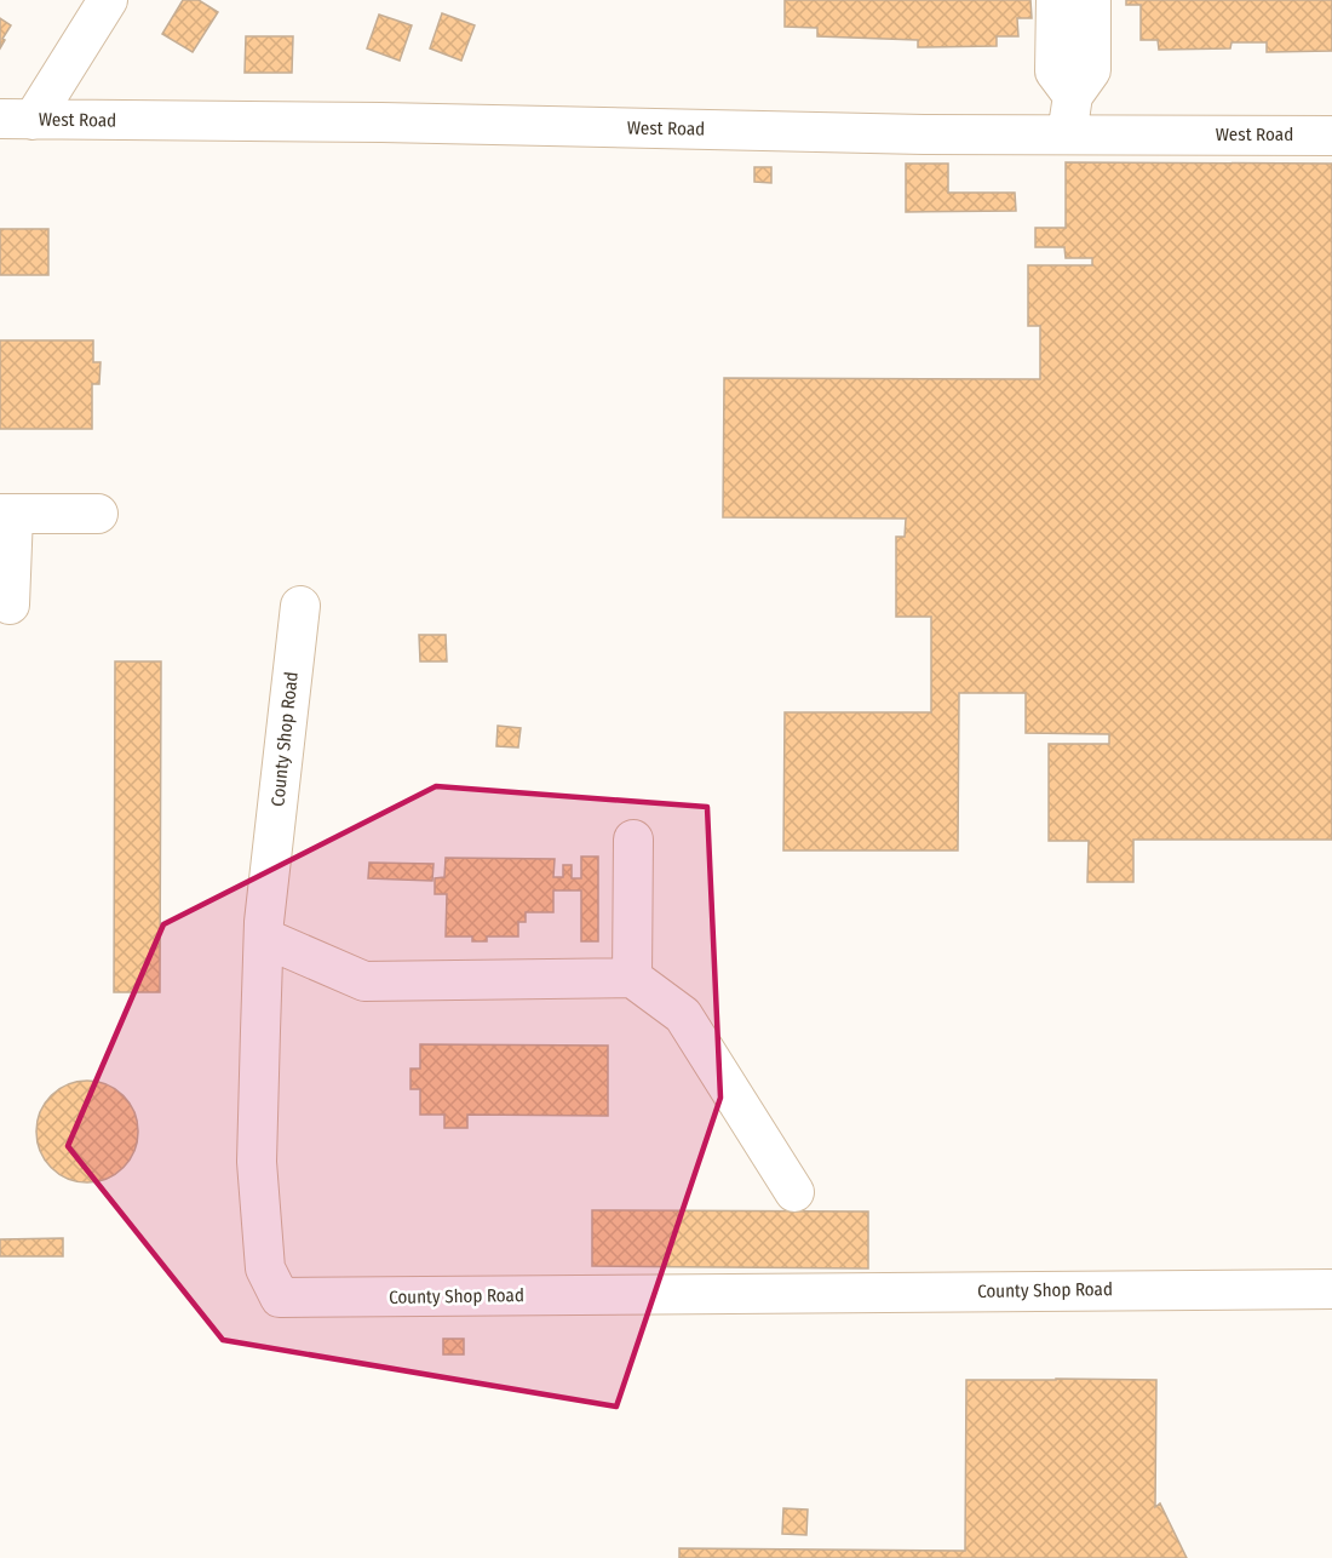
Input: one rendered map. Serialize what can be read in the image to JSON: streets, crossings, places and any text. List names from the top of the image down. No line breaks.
{"streets":{"street":["West Road","County Shop Road"]}}
